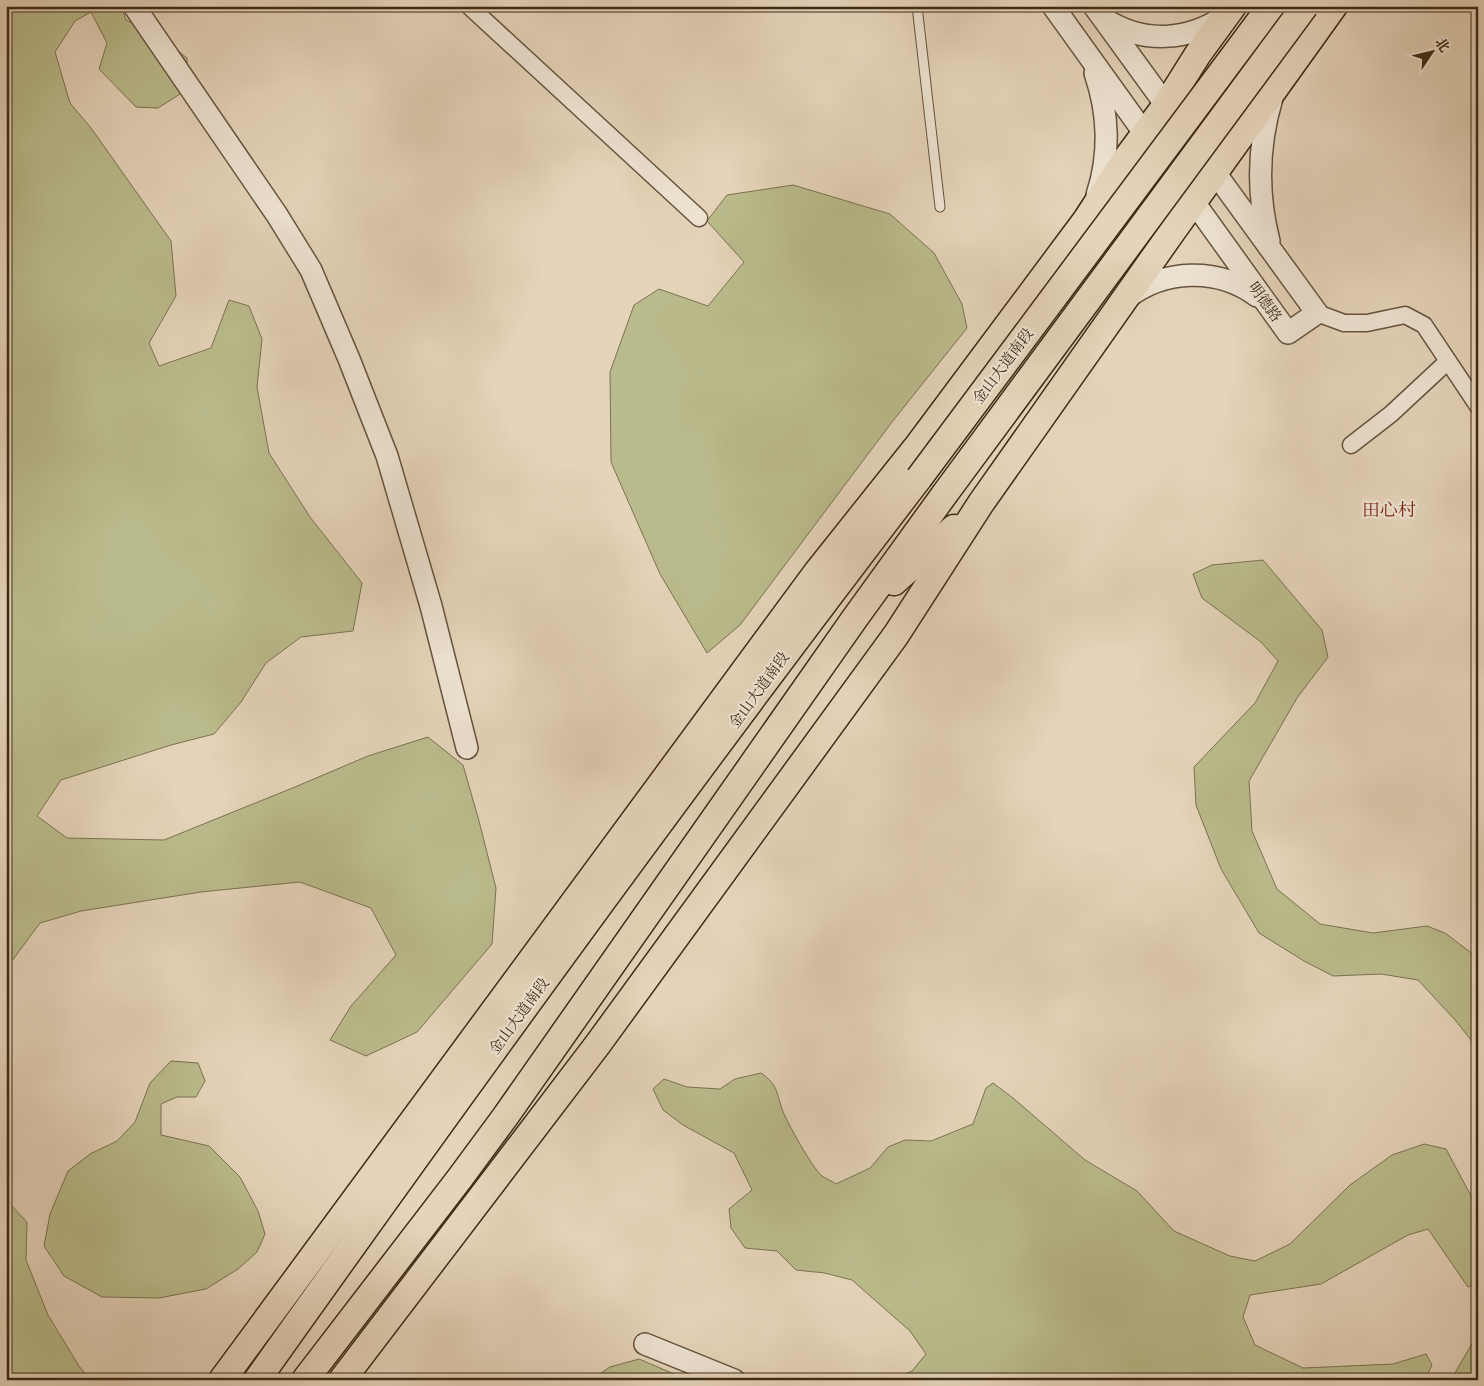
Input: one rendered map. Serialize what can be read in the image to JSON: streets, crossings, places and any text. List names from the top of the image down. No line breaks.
{"streets":{"main road":["金山大道南段"],"street":["明德路"]},"districts":["田心村"],"north":"top right"}
